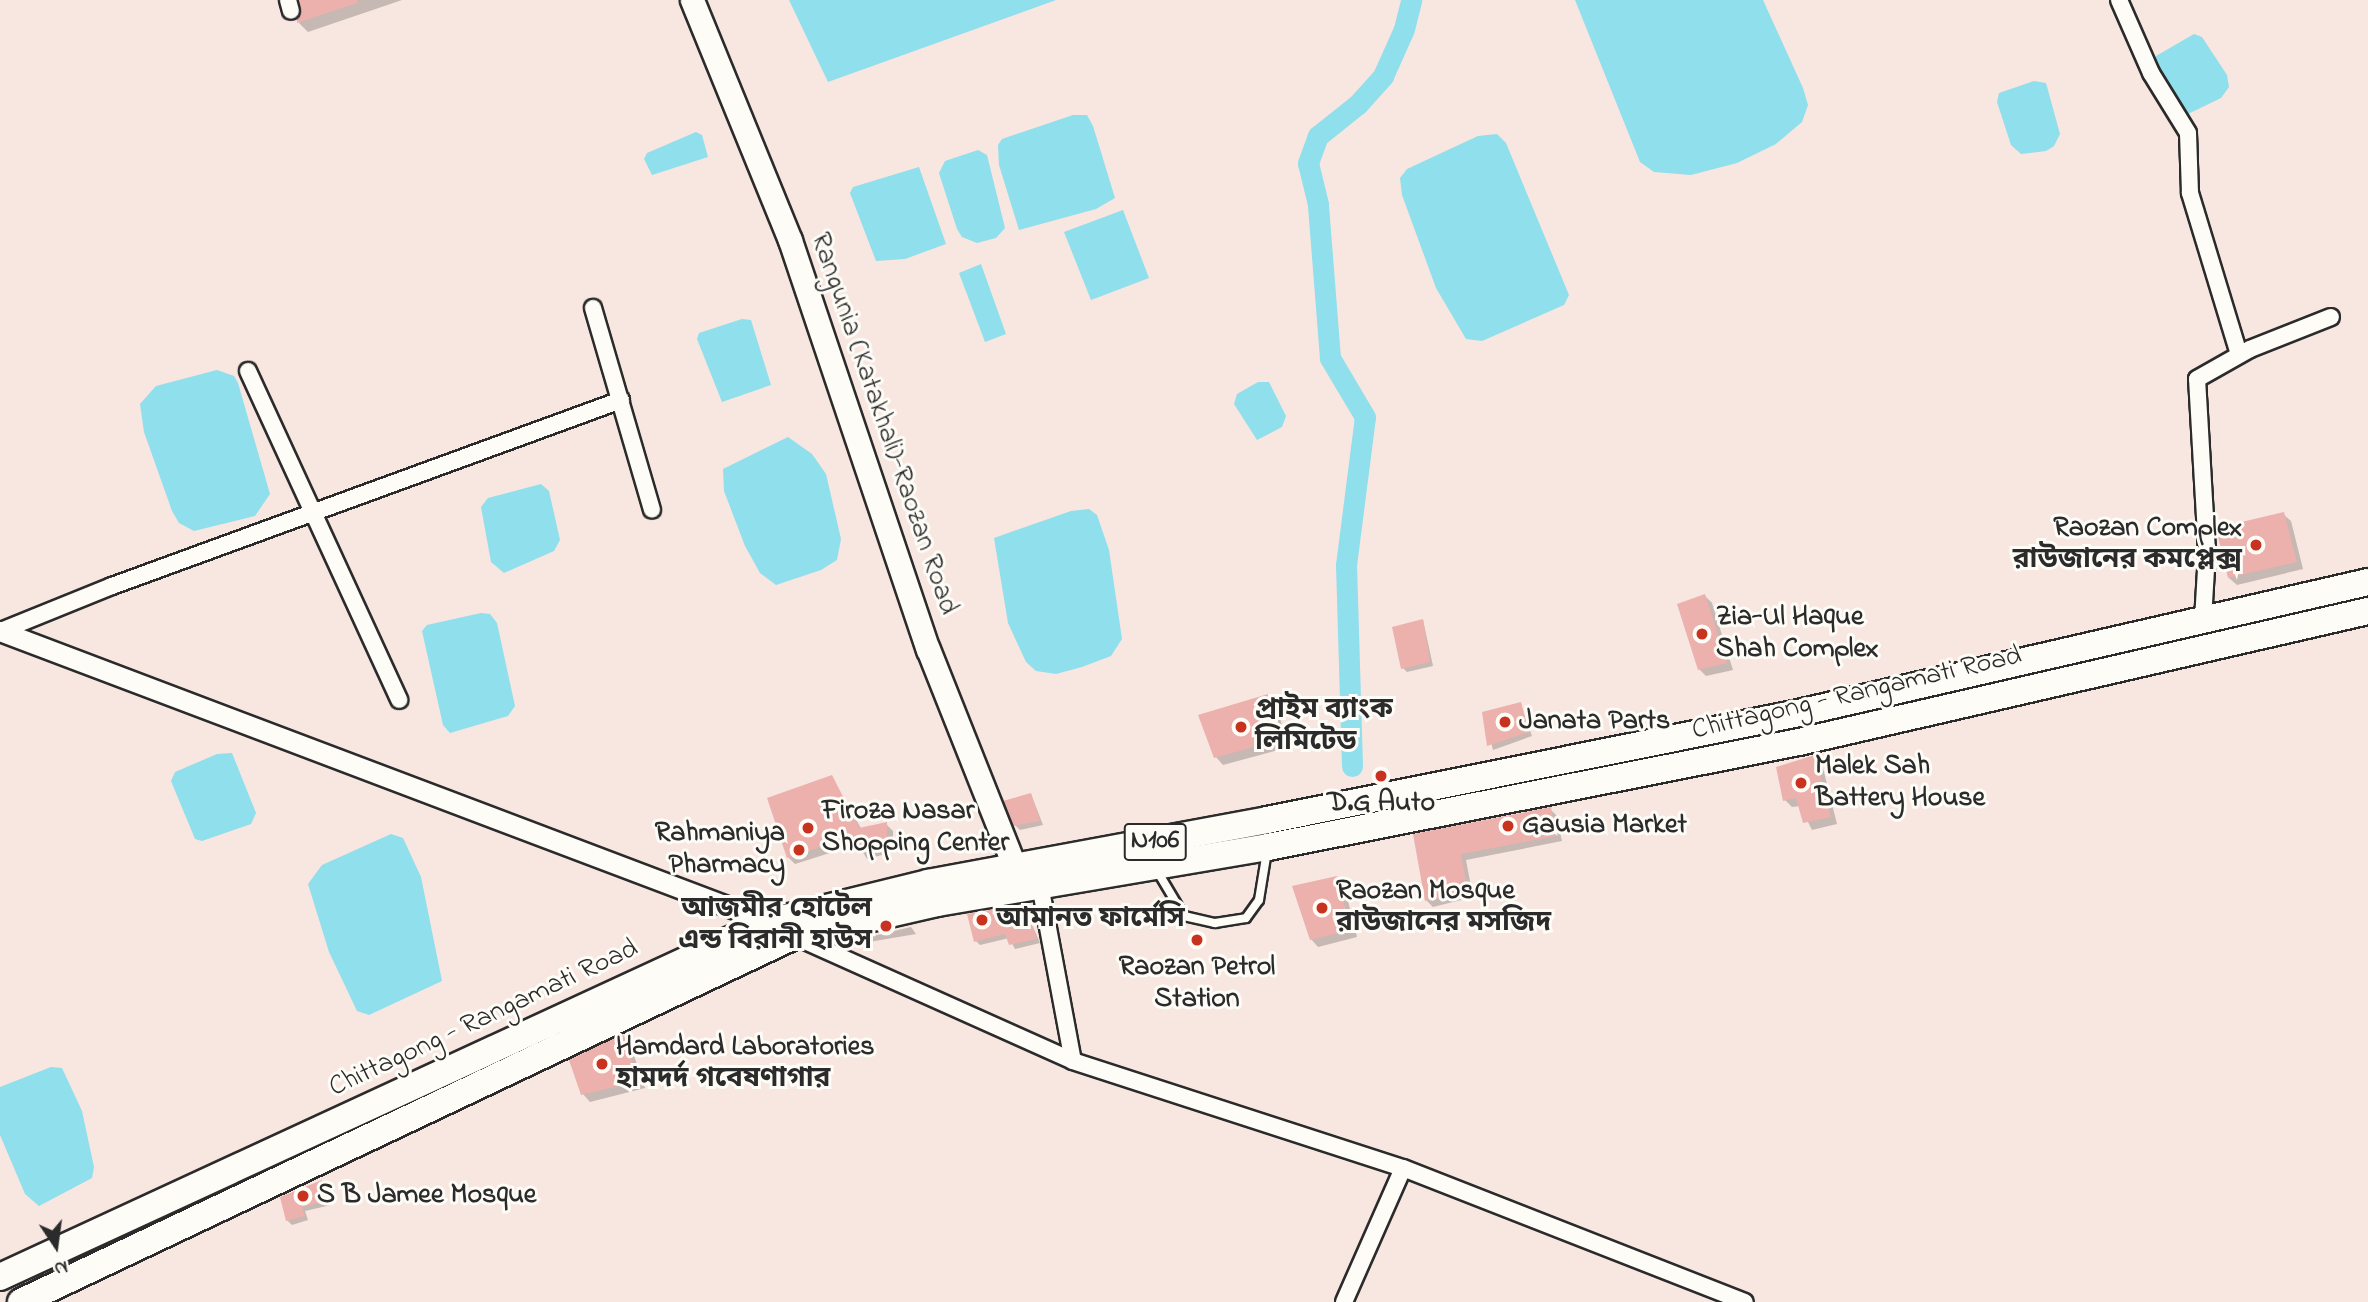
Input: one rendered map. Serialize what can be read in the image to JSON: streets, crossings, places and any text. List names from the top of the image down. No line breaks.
{"streets":{"highway":["Chittagong - Rangamati Road","N106"],"main road":["Rangunia (Katakhali)-Raozan Road"]},"crossings":[["Rangunia (Katakhali)-Raozan Road","Chittagong - Rangamati Road"]],"places":["Raozan Complex রাউজানের কমপ্লেক্স","Zia-Ul Haque Shah Complex","Janata Parts","প্রাইম ব্যাংক লিমিটেড","D.G Auto","Malek Sah Battery House","Gausia Market","Firoza Nasar Shopping Center","Rahmaniya Pharmacy","Raozan Mosque রাউজানের মসজিদ","আমানত ফার্মেসি","আজমীর হোটেল এন্ড বিরানী হাউস","Raozan Petrol Station","Hamdard Laboratories হামদর্দ গবেষণাগার","S B Jamee Mosque"],"north":"bottom"}
